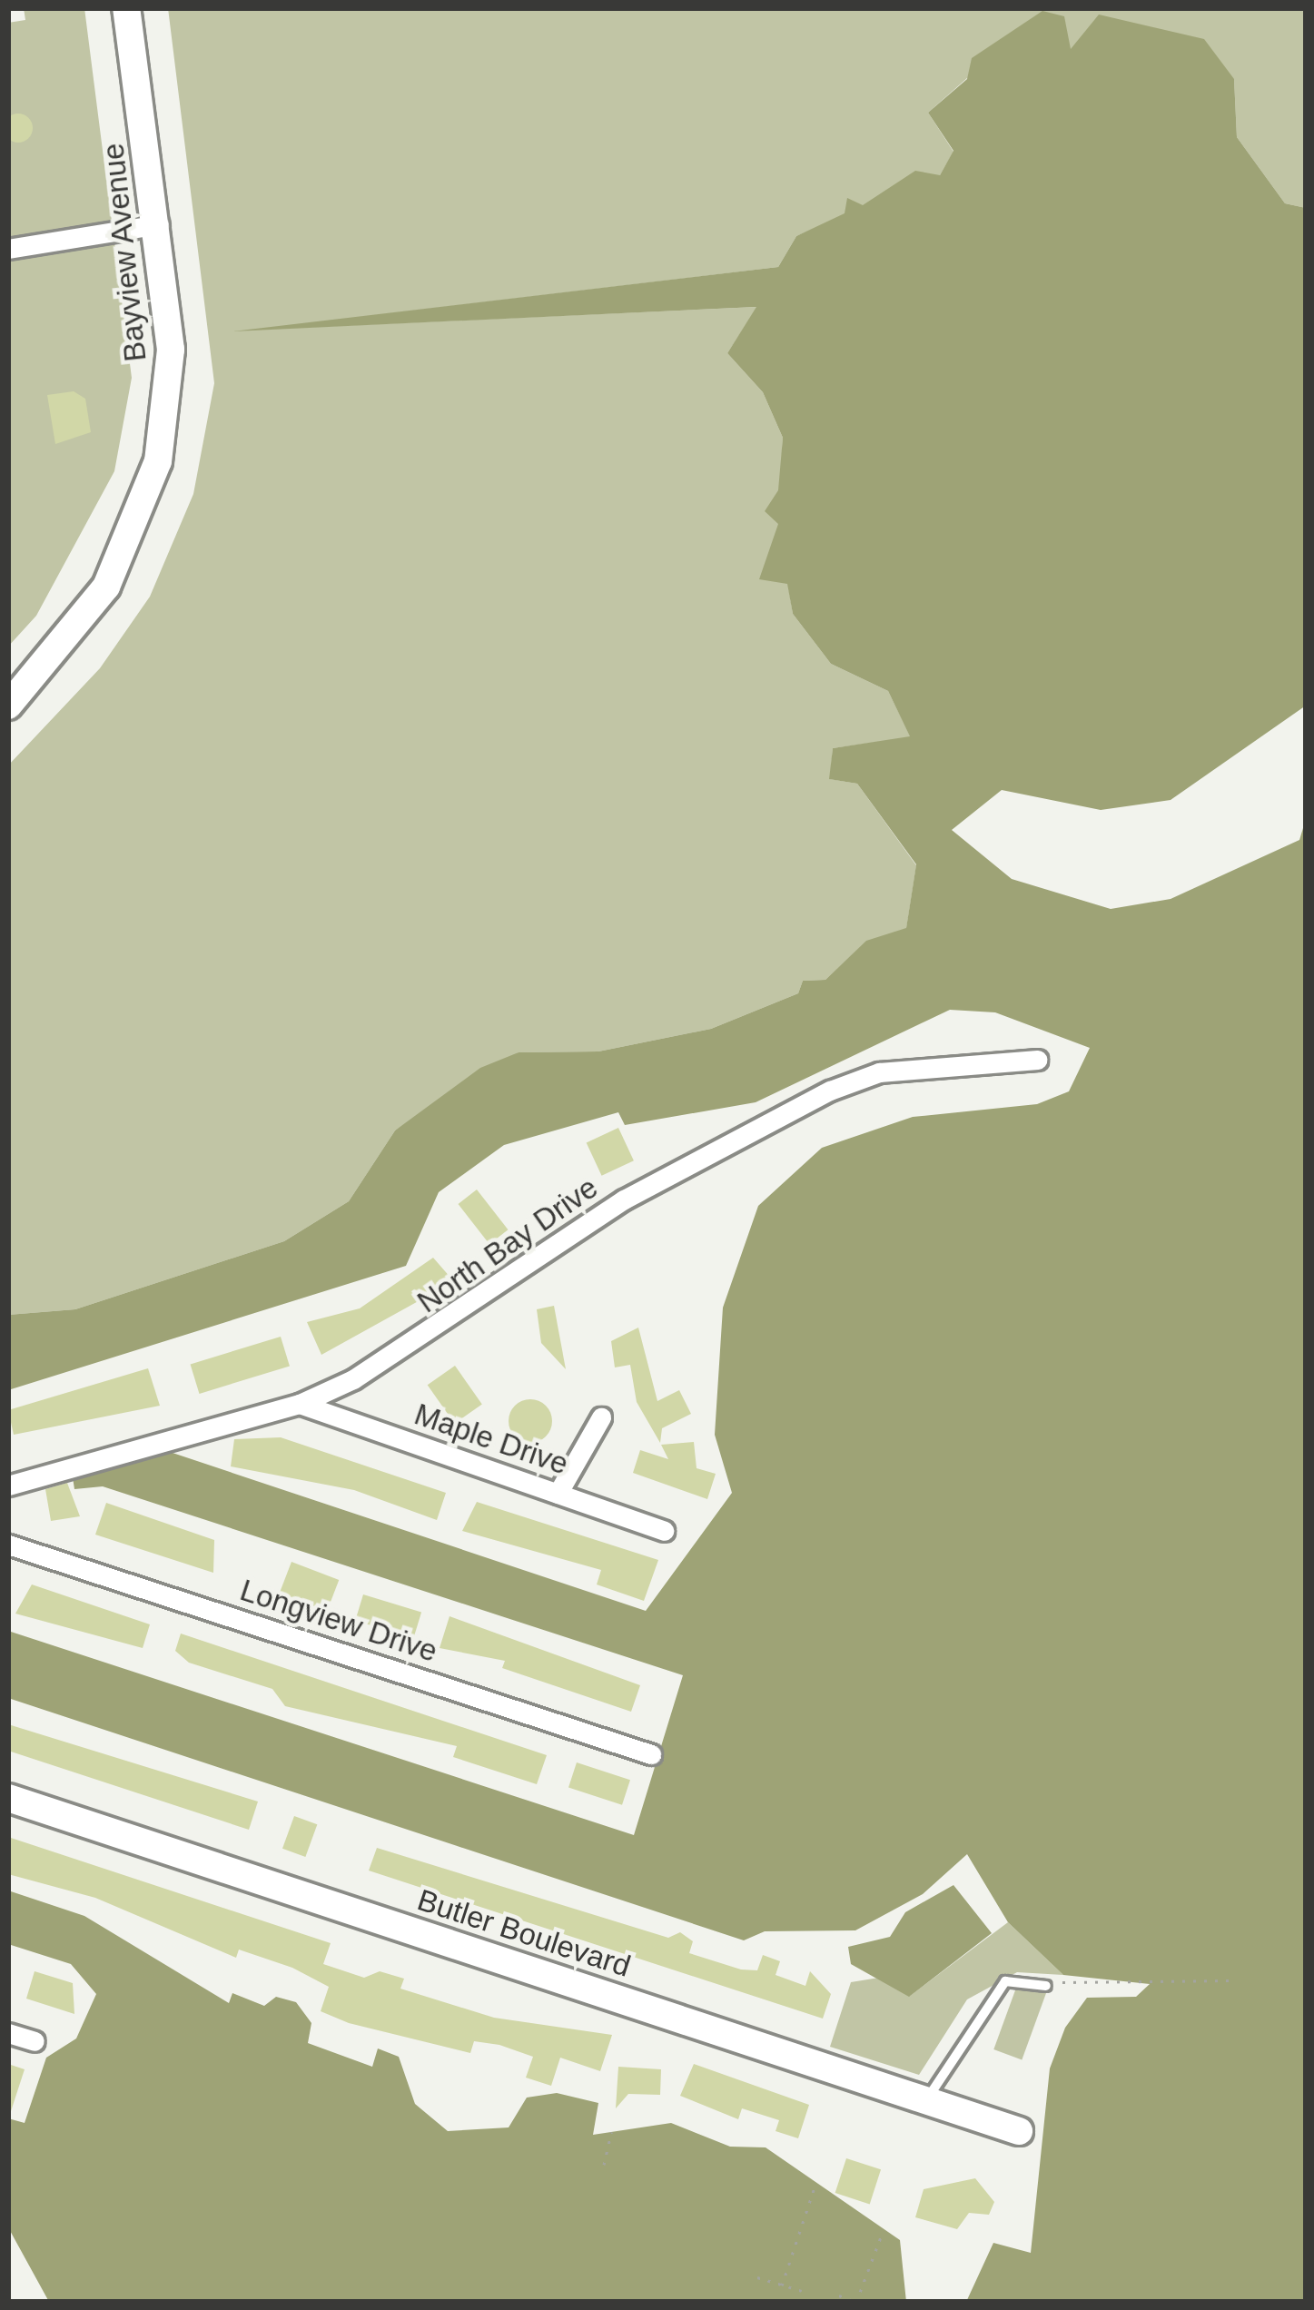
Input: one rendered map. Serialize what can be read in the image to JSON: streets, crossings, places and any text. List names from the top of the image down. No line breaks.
{"streets":{"street":["Bayview Avenue","North Bay Drive","Maple Drive","Longview Drive","Butler Boulevard"]},"crossings":[["North Bay Drive","Maple Drive"]]}
